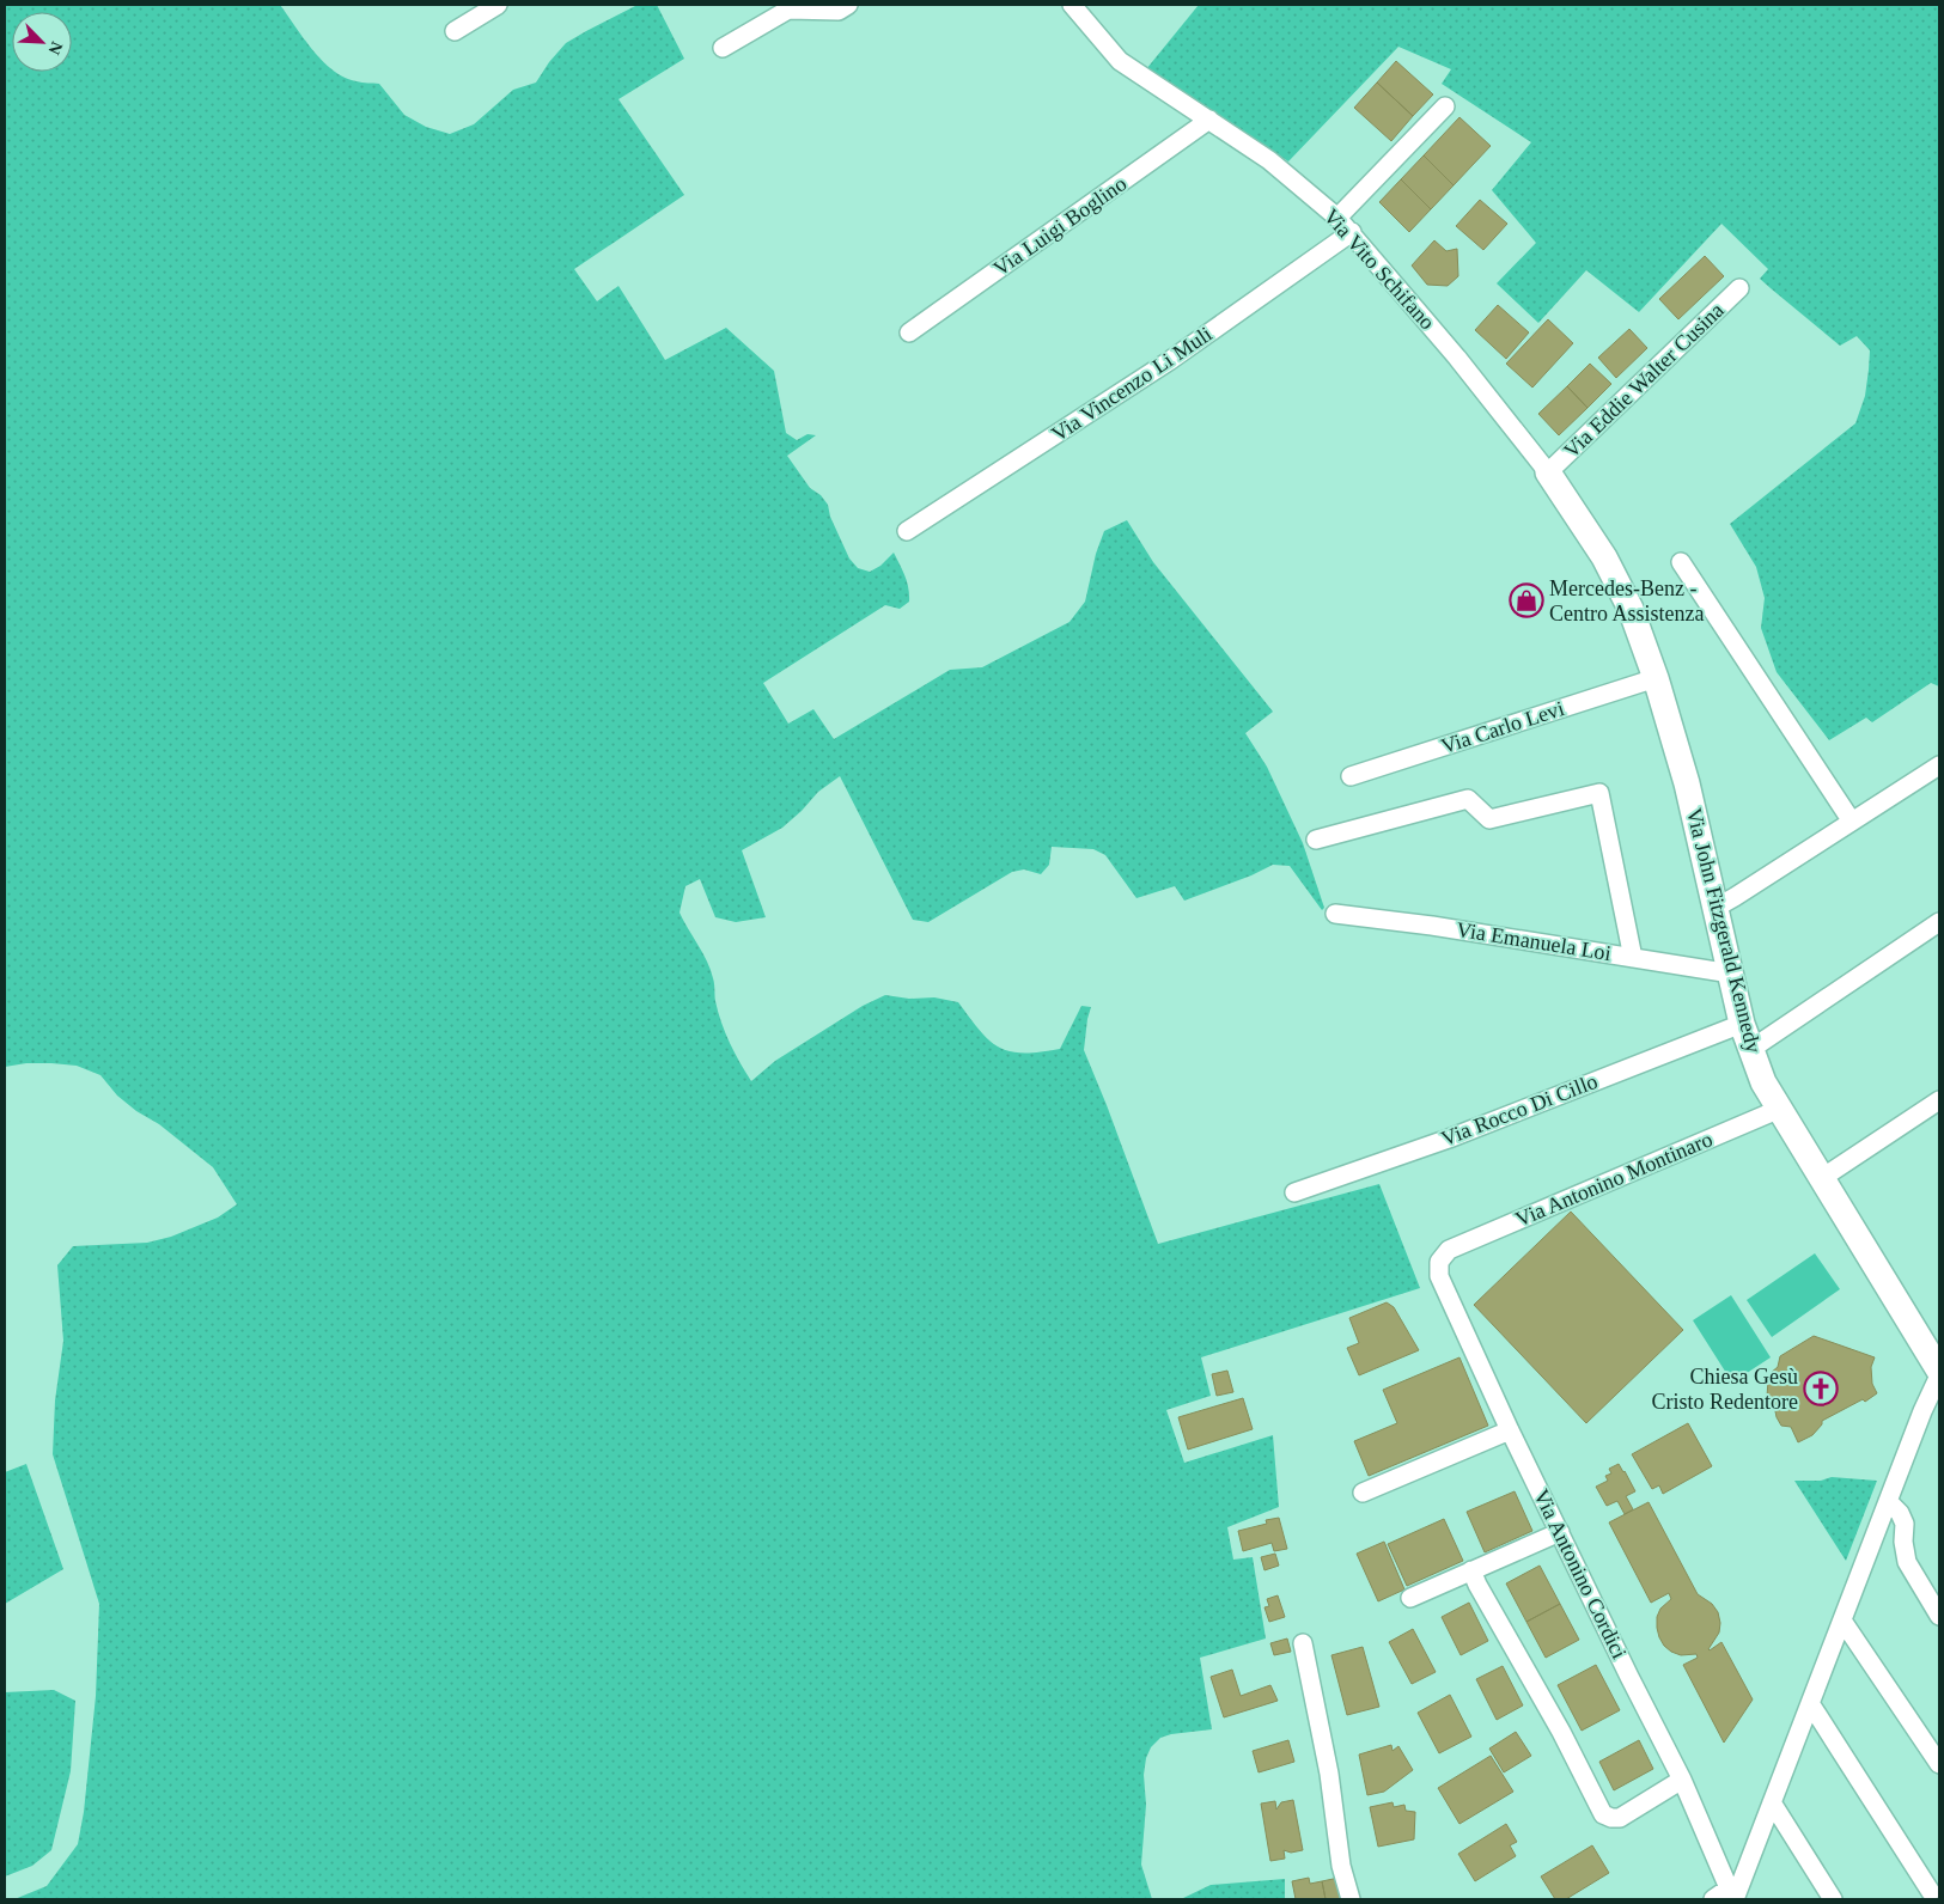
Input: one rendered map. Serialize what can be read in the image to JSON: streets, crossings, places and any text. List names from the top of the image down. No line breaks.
{"streets":{"street":["Via Luigi Boglino","Via Vito Schifano","Via Eddie Walter Cusina","Via Vincenzo Li Muli","Via Carlo Levi","Via John Fitzgerald Kennedy","Via Emanuela Loi","Via Rocco Di Cillo","Via Antonino Montinaro","Via Antonino Cordici"]},"crossings":[["Via Luigi Boglino","Via Vito Schifano"],["Via Vito Schifano","Via Eddie Walter Cusina"],["Via Vito Schifano","Via Vincenzo Li Muli"],["Via Vito Schifano","Via John Fitzgerald Kennedy"],["Via Eddie Walter Cusina","Via John Fitzgerald Kennedy"],["Via Carlo Levi","Via John Fitzgerald Kennedy"],["Via John Fitzgerald Kennedy","Via Emanuela Loi"],["Via John Fitzgerald Kennedy","Via Rocco Di Cillo"],["Via John Fitzgerald Kennedy","Via Antonino Montinaro"],["Via Antonino Montinaro","Via Antonino Cordici"]],"places":{"shop":["Mercedes-Benz - Centro Assistenza"],"church":["Chiesa Gesù Cristo Redentore"]},"north":"bottom right"}
